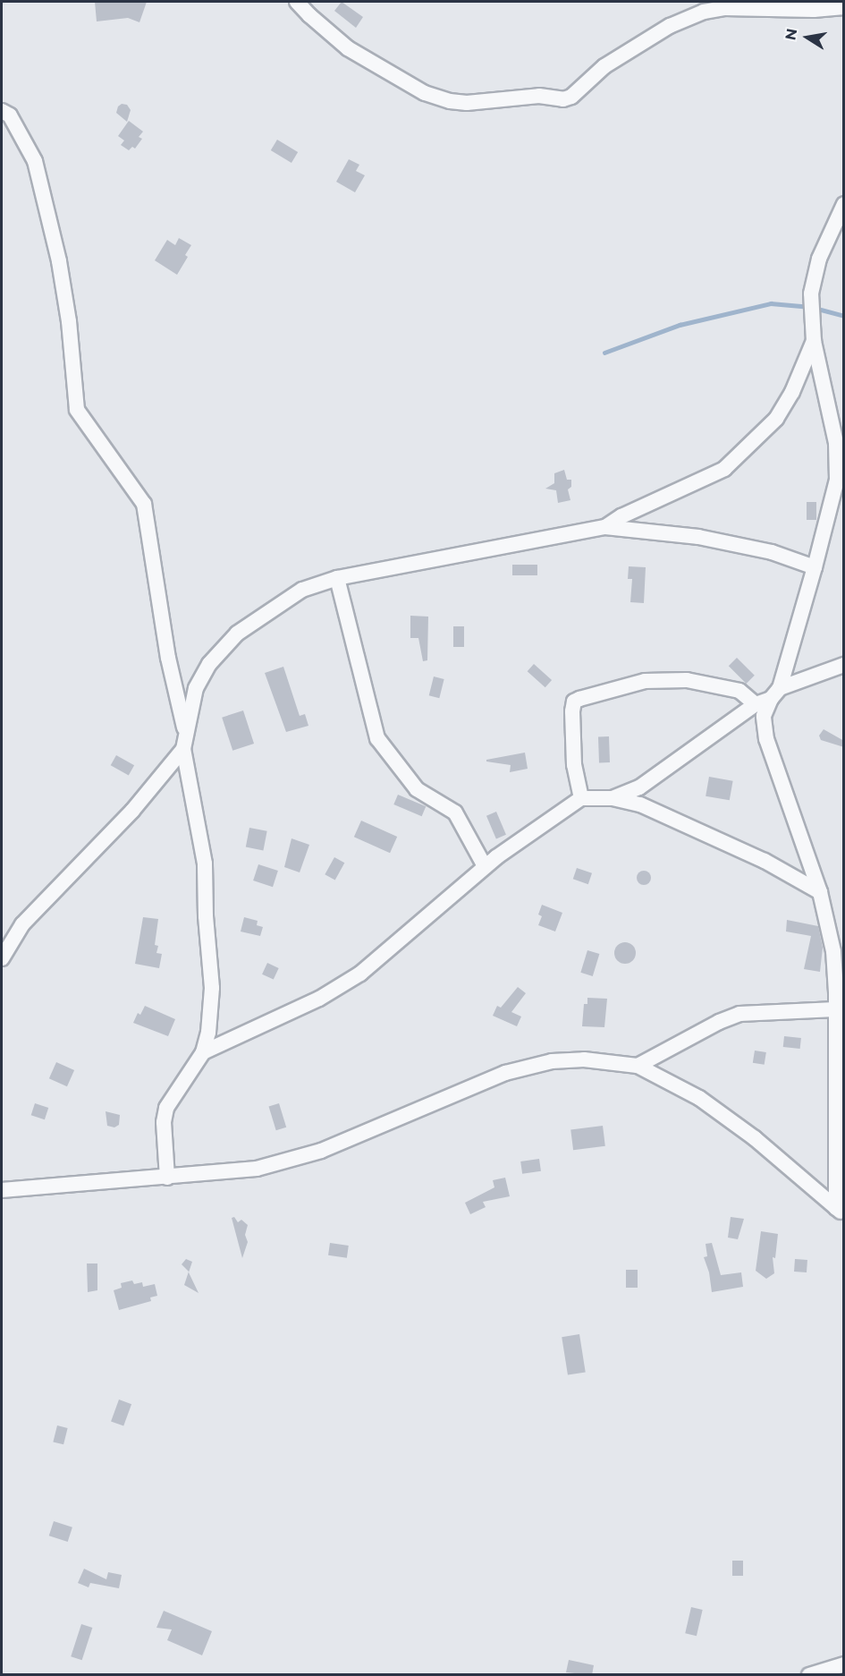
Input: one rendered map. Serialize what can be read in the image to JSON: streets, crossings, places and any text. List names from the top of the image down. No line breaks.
{"north":"left"}
